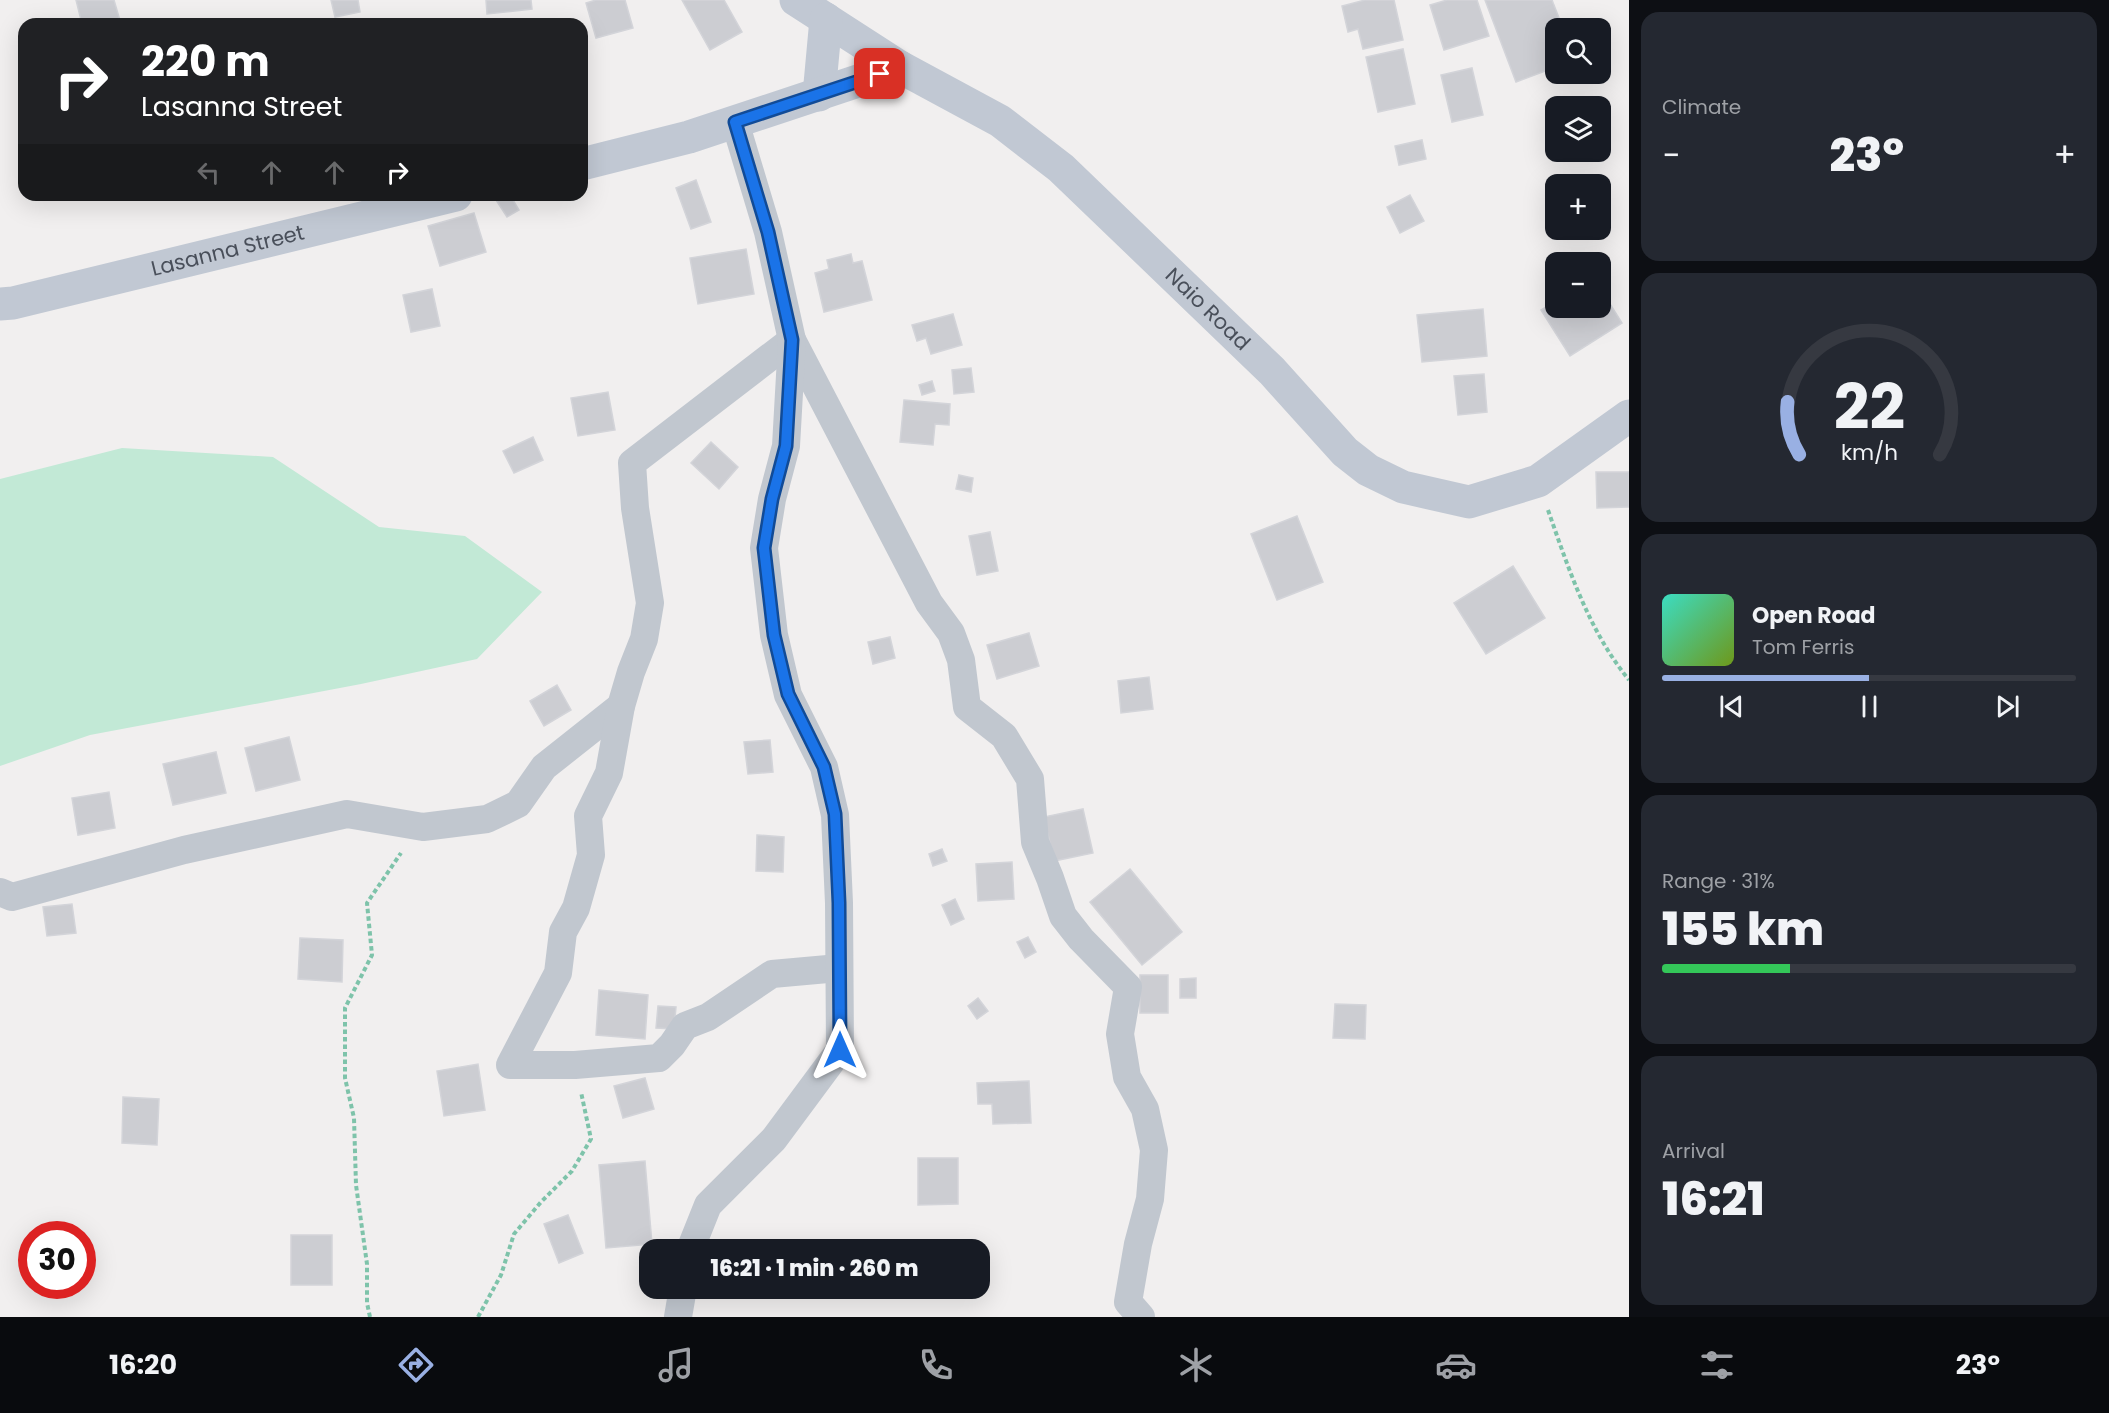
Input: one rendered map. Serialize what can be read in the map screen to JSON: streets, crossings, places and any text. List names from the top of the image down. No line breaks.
{"streets":{"street":["Lasanna Street","Naio Road"]},"page":{"tile":["Climate",["Range · 31%","155 km"],["Arrival","16:21"]],"map_buttons":["+","−"],"turn":["220 m","Lasanna Street"],"heat":["−","23°","+"],"song":["Open Road","Tom Ferris"],"limit":"30","trip":"16:21 · 1 min · 260 m","tabs":["16:20","23°"],"gauge":["22","km/h"]}}
